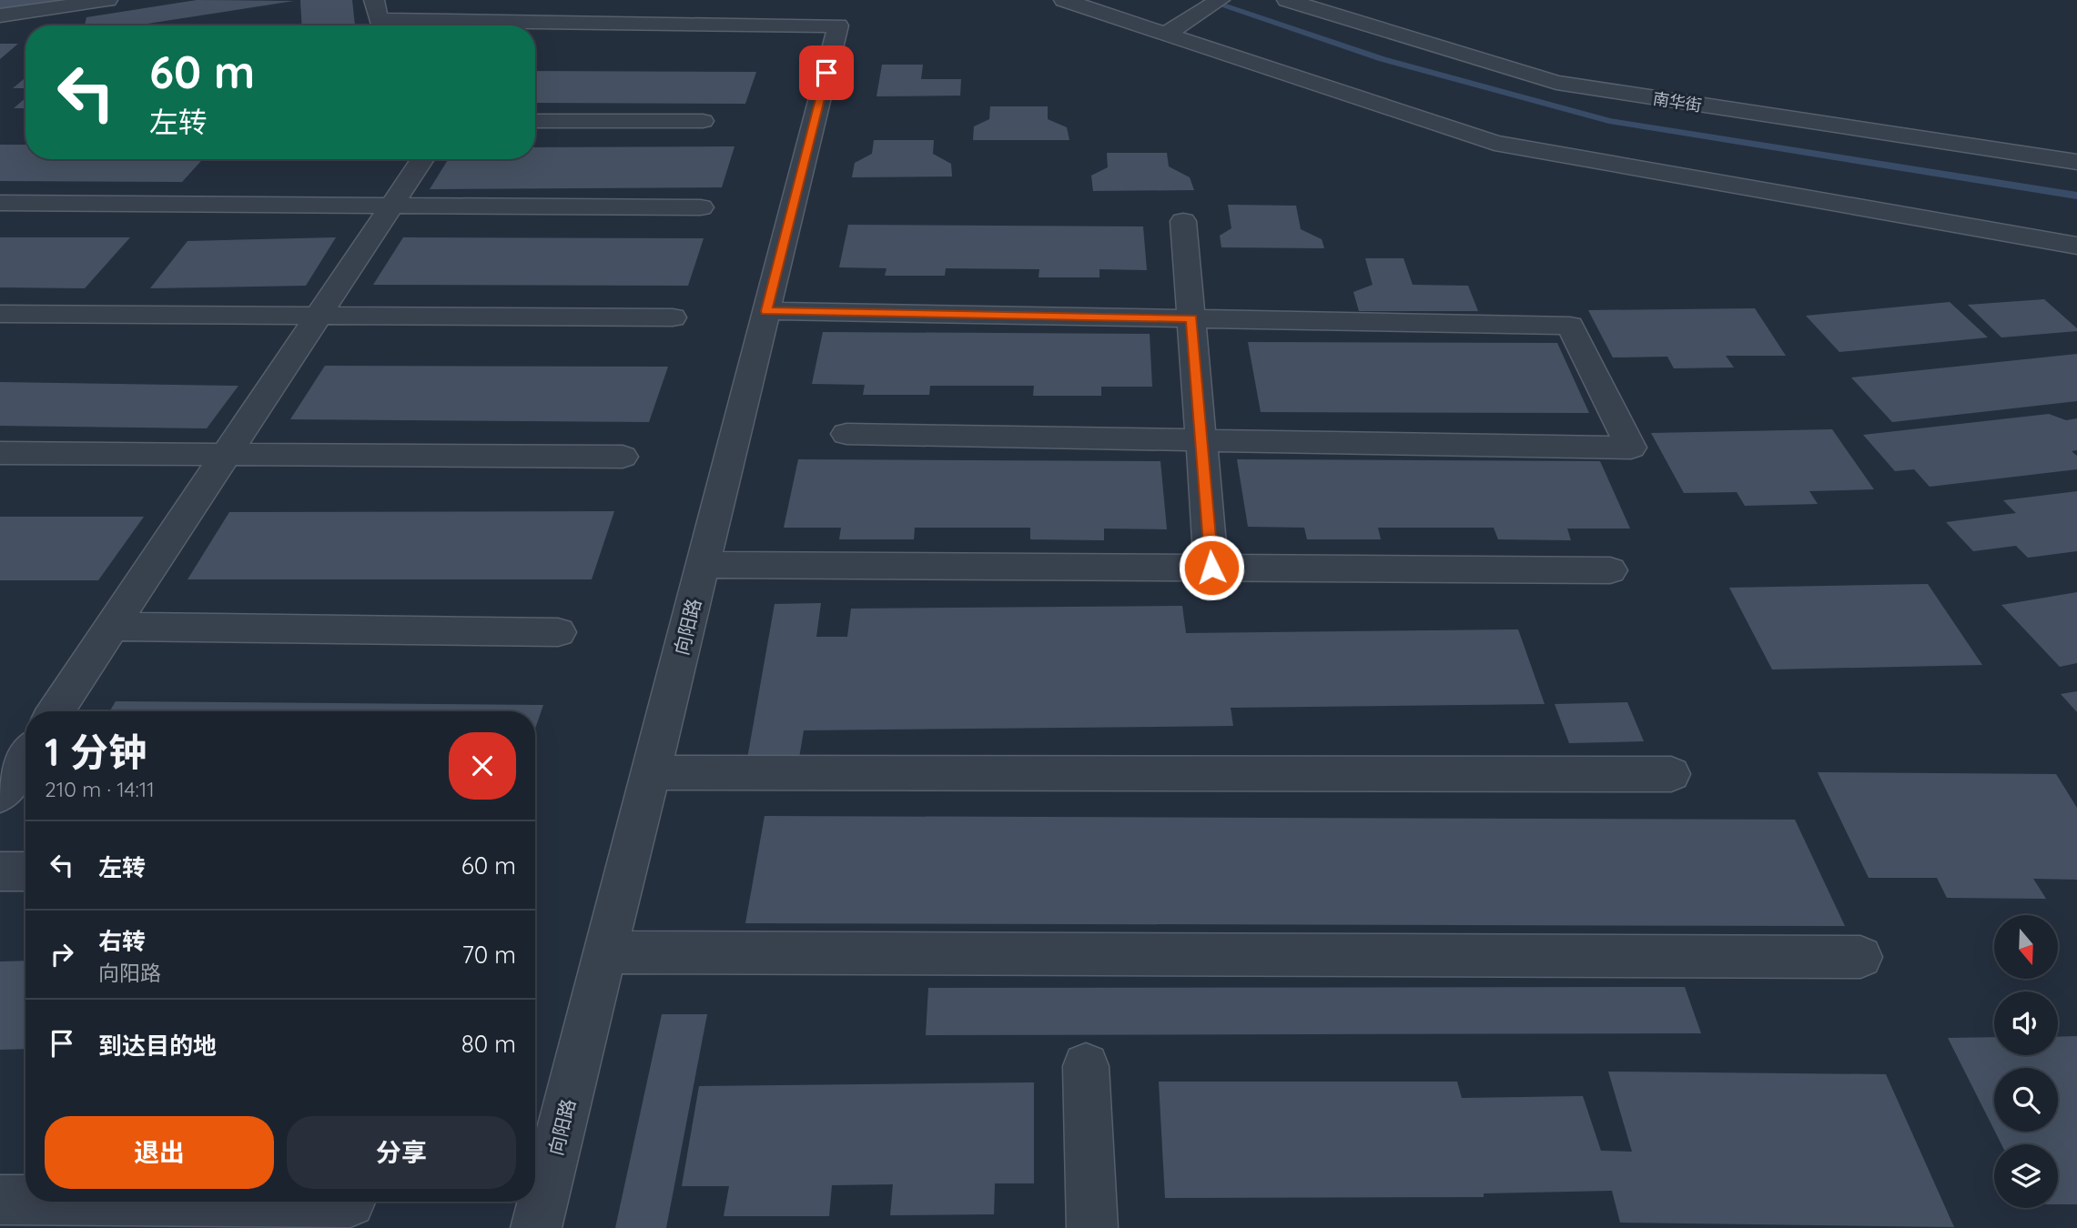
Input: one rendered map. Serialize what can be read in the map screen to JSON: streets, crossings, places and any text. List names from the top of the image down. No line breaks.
{"streets":{"street":["南华街","向阳路"]},"north":"bottom","page":{"turn":["60 m","左转"],"heading":["1 分钟","210 m · 14:11"],"list":[{"name":"左转","value":"60 m"},{"name":"右转","note":"向阳路","value":"70 m"},{"name":"到达目的地","value":"80 m"}],"buttons":["退出","分享"]}}
